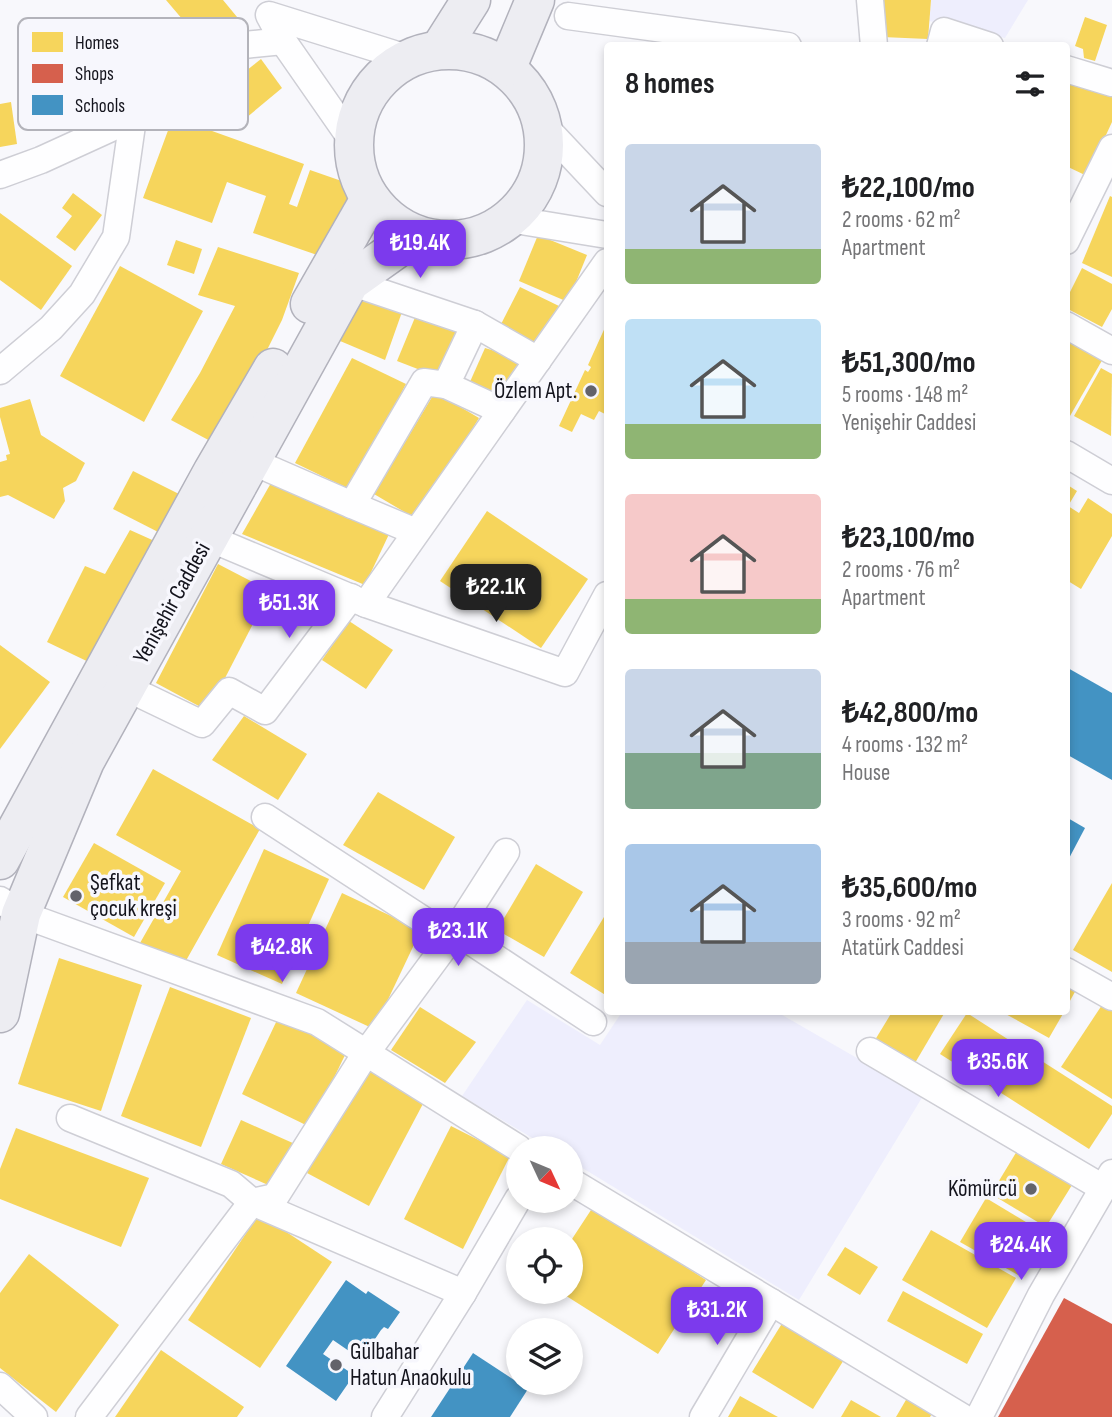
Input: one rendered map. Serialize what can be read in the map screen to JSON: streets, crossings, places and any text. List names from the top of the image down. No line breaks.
{"streets":{"main road":["Yenişehir Caddesi"]},"places":["Özlem Apt.","Şefkat çocuk kreşi","Kömürcü","Gülbahar Hatun Anaokulu"],"legend":["Homes","Shops","Schools"],"north":"bottom right","page":{"heading":"8 homes","list":[{"name":"₺22,100/mo","note":"2 rooms · 62 m² · Apartment"},{"name":"₺51,300/mo","note":"5 rooms · 148 m² · Yenişehir Caddesi"},{"name":"₺23,100/mo","note":"2 rooms · 76 m² · Apartment"},{"name":"₺42,800/mo","note":"4 rooms · 132 m² · House"},{"name":"₺35,600/mo","note":"3 rooms · 92 m² · Atatürk Caddesi"}],"price":["₺19.4K","₺22.1K","₺51.3K","₺23.1K","₺42.8K","₺35.6K","₺24.4K","₺31.2K"]}}
